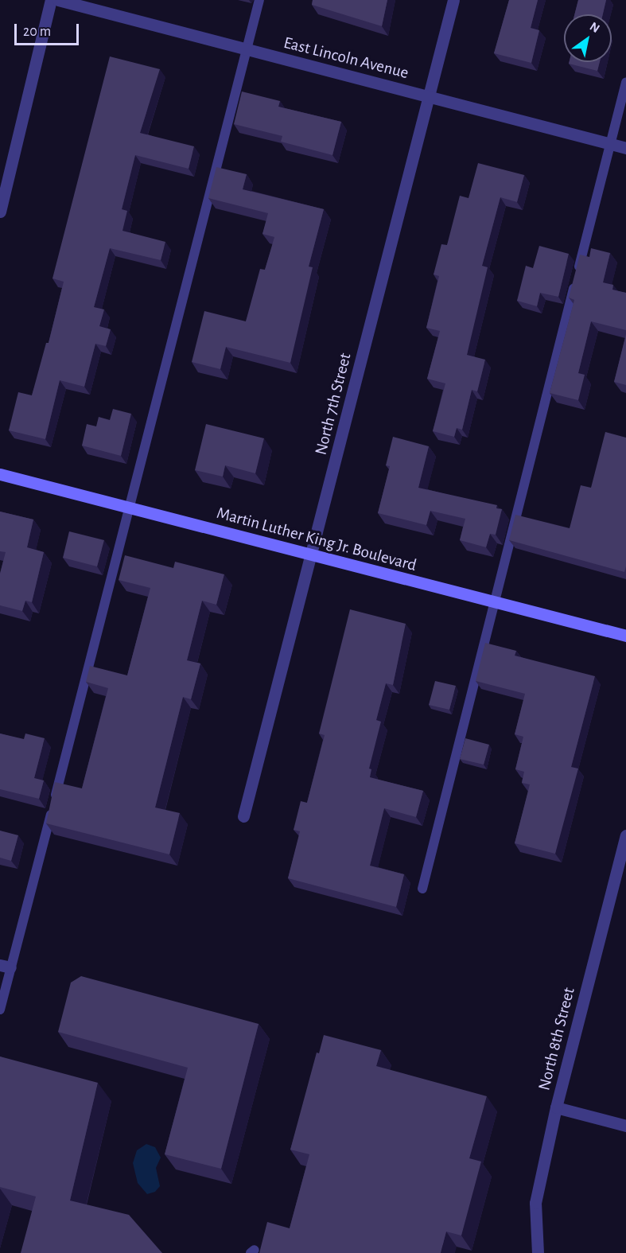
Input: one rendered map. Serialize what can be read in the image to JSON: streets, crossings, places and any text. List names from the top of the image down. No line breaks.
{"streets":{"main road":["Martin Luther King Jr. Boulevard"],"street":["East Lincoln Avenue","North 7th Street","North 8th Street"]},"crossings":[["East Lincoln Avenue","North 7th Street"],["North 7th Street","Martin Luther King Jr. Boulevard"]],"scale_bar":"20 m","north":"top right"}
